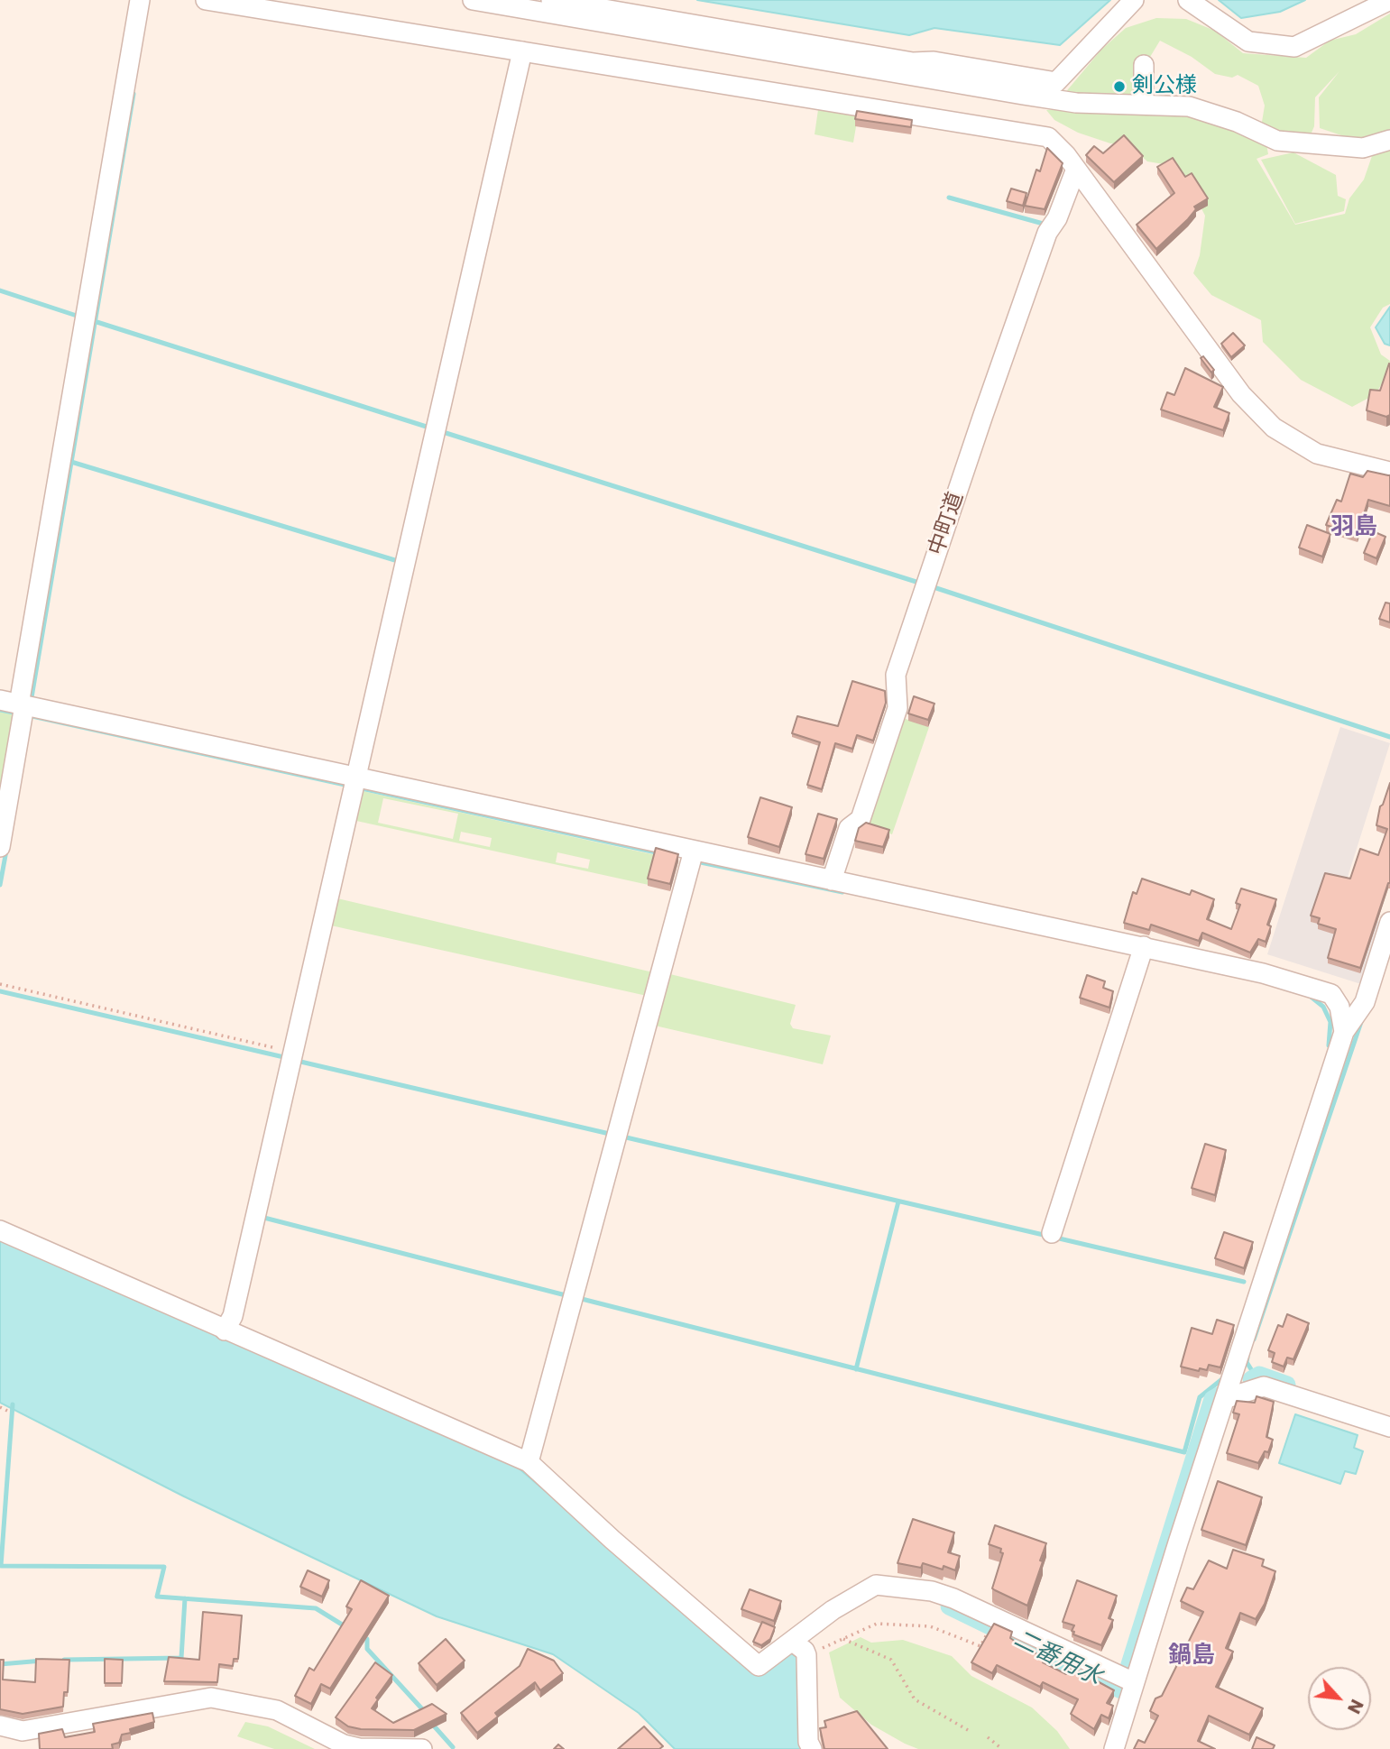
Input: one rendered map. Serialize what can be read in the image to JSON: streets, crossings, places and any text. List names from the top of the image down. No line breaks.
{"streets":{"street":["中町道"]},"districts":["羽島","鍋島"],"water":["二番用水"],"places":["剣公様"],"north":"bottom right"}
